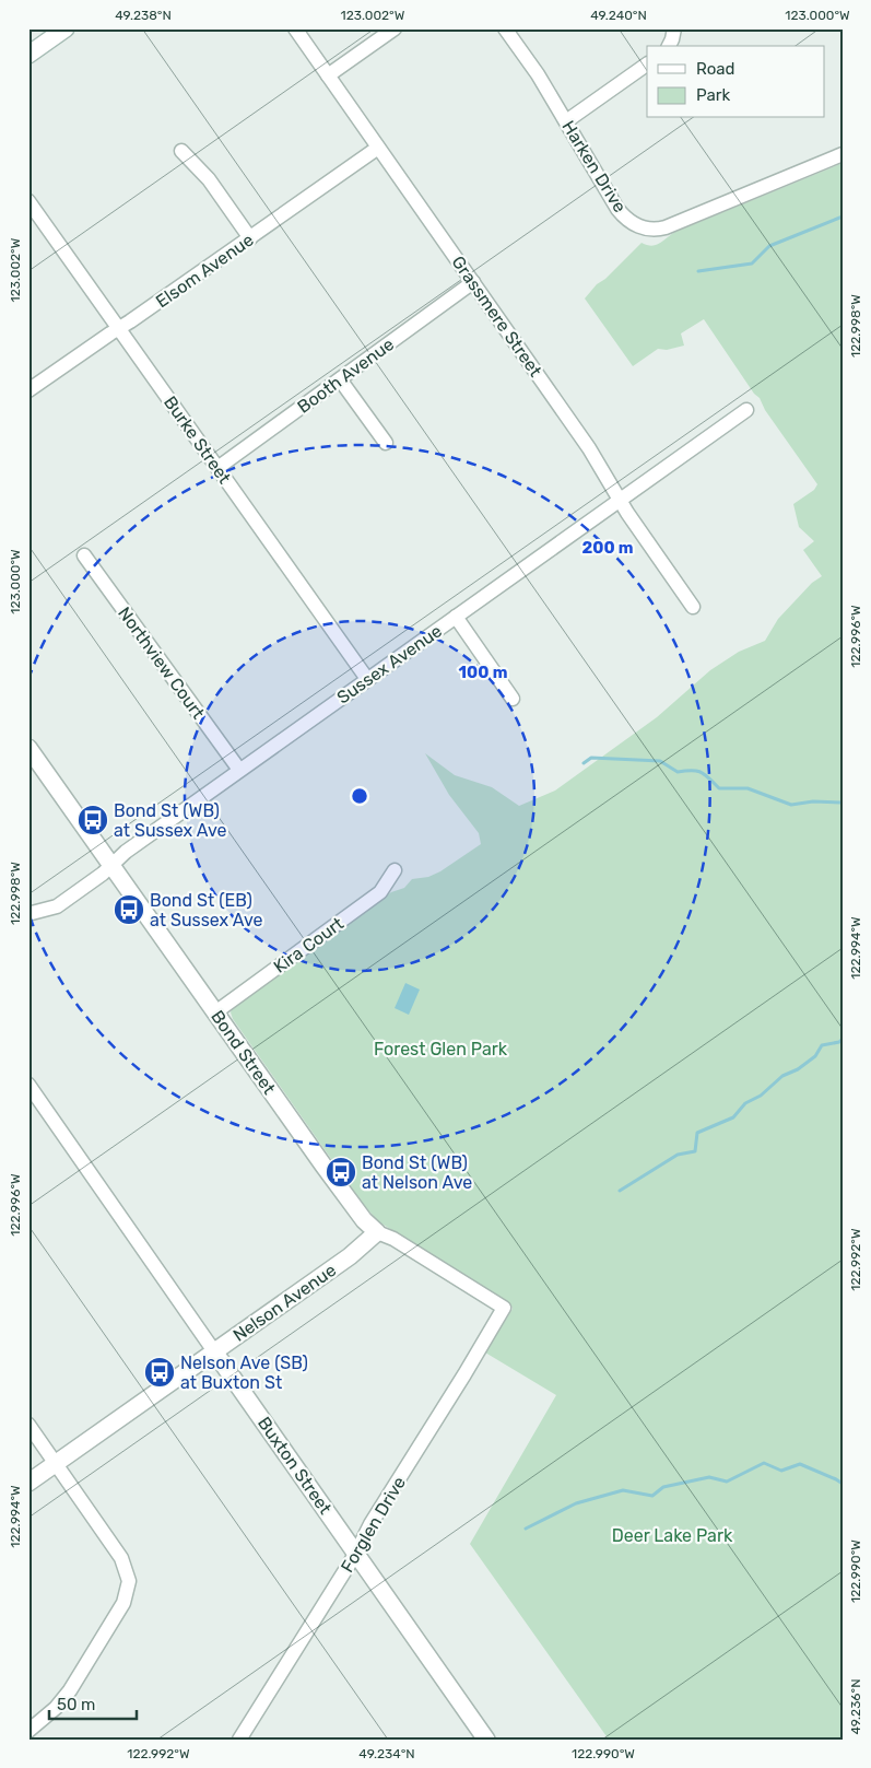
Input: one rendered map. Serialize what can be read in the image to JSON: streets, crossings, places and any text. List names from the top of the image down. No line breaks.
{"streets":{"street":["Harken Drive","Elsom Avenue","Grassmere Street","Booth Avenue","Burke Street","Northview Court","Sussex Avenue","Kira Court","Bond Street","Nelson Avenue","Buxton Street","Forglen Drive"]},"crossings":[["Elsom Avenue","Grassmere Street"],["Elsom Avenue","Burke Street"],["Grassmere Street","Booth Avenue"],["Grassmere Street","Sussex Avenue"],["Booth Avenue","Burke Street"],["Burke Street","Sussex Avenue"],["Northview Court","Sussex Avenue"],["Sussex Avenue","Bond Street"],["Kira Court","Bond Street"],["Bond Street","Nelson Avenue"],["Bond Street","Forglen Drive"],["Nelson Avenue","Buxton Street"],["Buxton Street","Forglen Drive"]],"parks":["Forest Glen Park","Deer Lake Park"],"places":{"bus stop":["Bond St (WB) at Sussex Ave","Bond St (EB) at Sussex Ave","Bond St (WB) at Nelson Ave","Nelson Ave (SB) at Buxton St"]},"legend":["Road","Park"],"scale_bar":"50 m","coordinates":["49.238°N","123.002°W","49.240°N","123.000°W","122.998°W","122.996°W","122.994°W","122.992°W","122.990°W","49.236°N","49.234°N"],"rings":["200 m","100 m"]}
